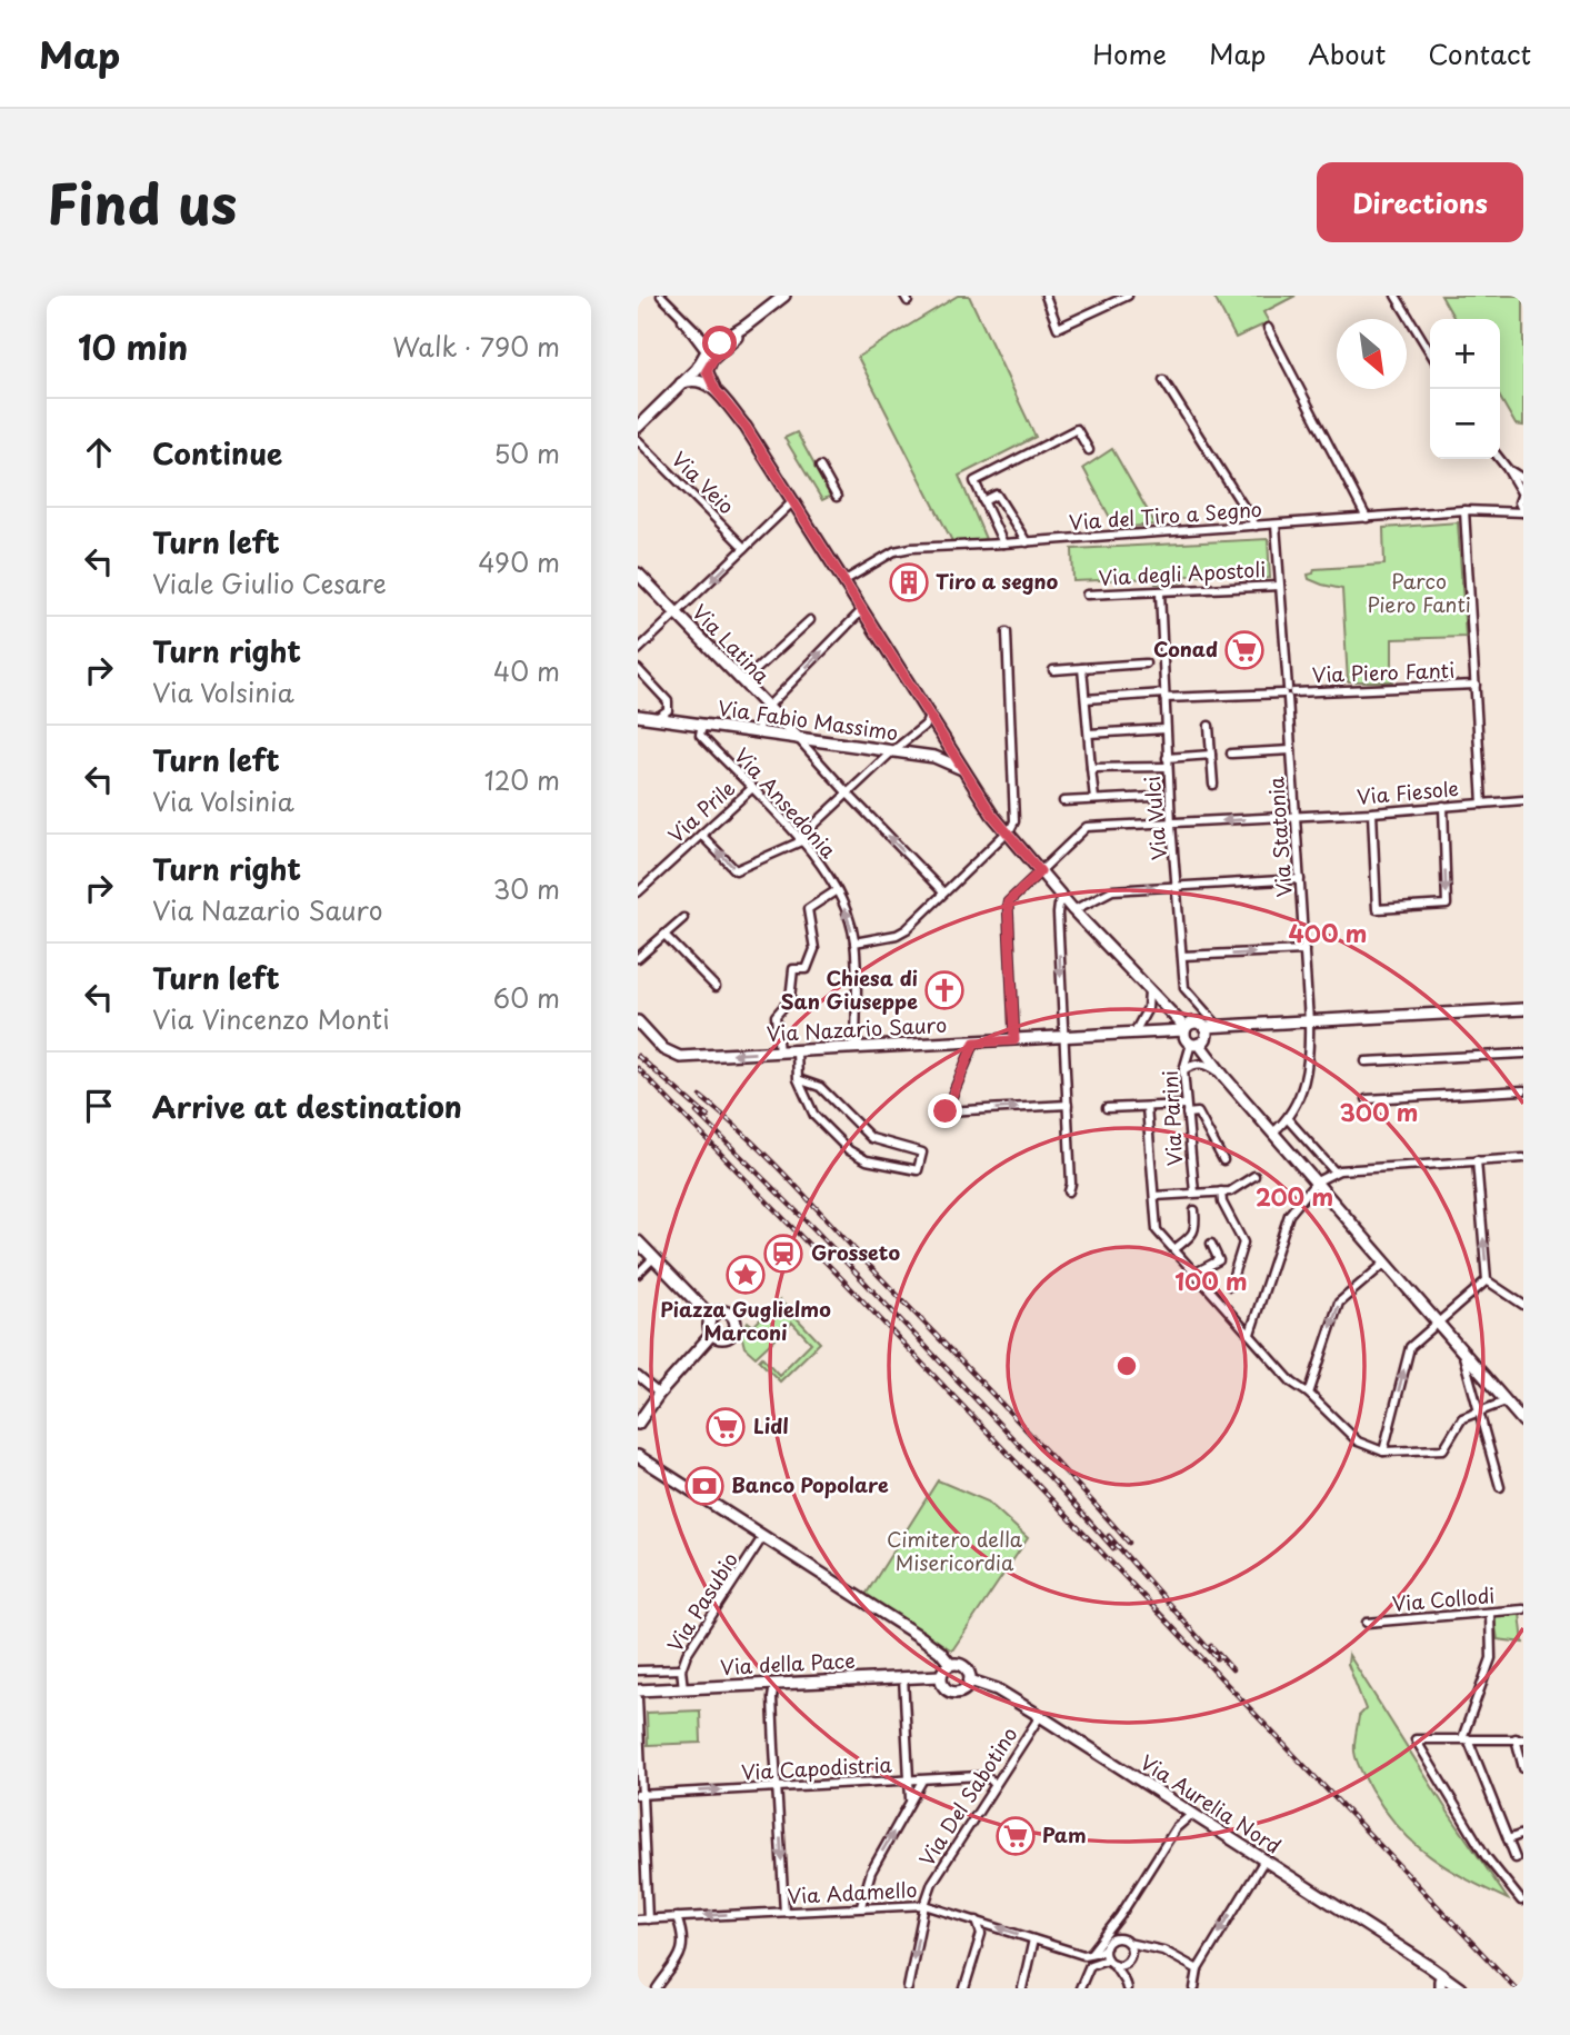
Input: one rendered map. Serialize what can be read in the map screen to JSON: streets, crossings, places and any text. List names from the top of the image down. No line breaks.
{"streets":{"main road":["Via Latina","Via Fabio Massimo","Via Nazario Sauro","Via della Pace","Via Aurelia Nord"],"street":["Via Veio","Via del Tiro a Segno","Via degli Apostoli","Via Piero Fanti","Via Fiesole","Via Ansedonia","Via Prile","Via Vulci","Via Statonia","Via Parini","Via Collodi","Via Pasubio","Via Capodistria","Via Del Sabotino","Via Adamello"]},"crossings":[["Via del Tiro a Segno","Via Statonia"],["Via degli Apostoli","Via Vulci"],["Via degli Apostoli","Via Statonia"],["Via Latina","Via Fabio Massimo"],["Via Piero Fanti","Via Vulci"],["Via Piero Fanti","Via Statonia"],["Via Fabio Massimo","Via Ansedonia"],["Via Fiesole","Via Vulci"],["Via Fiesole","Via Statonia"],["Via Fiesole","Via Nazario Sauro"],["Via Ansedonia","Via Prile"],["Via Ansedonia","Via Nazario Sauro"],["Via Nazario Sauro","Via Parini"],["Via Pasubio","Via della Pace"],["Via Pasubio","Via Aurelia Nord"],["Via della Pace","Via Aurelia Nord"],["Via Capodistria","Via Del Sabotino"],["Via Del Sabotino","Via Aurelia Nord"],["Via Del Sabotino","Via Adamello"]],"one_way":["Via Capodistria","Via Adamello"],"parks":["Parco Piero Fanti","Cimitero della Misericordia"],"places":{"building":["Tiro a segno"],"supermarket":["Conad","Lidl","Pam"],"church":["Chiesa di San Giuseppe"],"station":["Grosseto"],"place":["Piazza Guglielmo Marconi"],"bank":["Banco Popolare"]},"north":"bottom right","page":{"header":"Map","nav":["Home","Map","About","Contact"],"title":"Find us","buttons":"Directions","heading":["10 min","Walk · 790 m"],"map_buttons":["+","−"],"list":[["Continue","50 m"],["Turn left","Viale Giulio Cesare","490 m"],["Turn right","Via Volsinia","40 m"],["Turn left","Via Volsinia","120 m"],["Turn right","Via Nazario Sauro","30 m"],["Turn left","Via Vincenzo Monti","60 m"],"Arrive at destination"]},"rings":["400 m","300 m","200 m","100 m"]}
